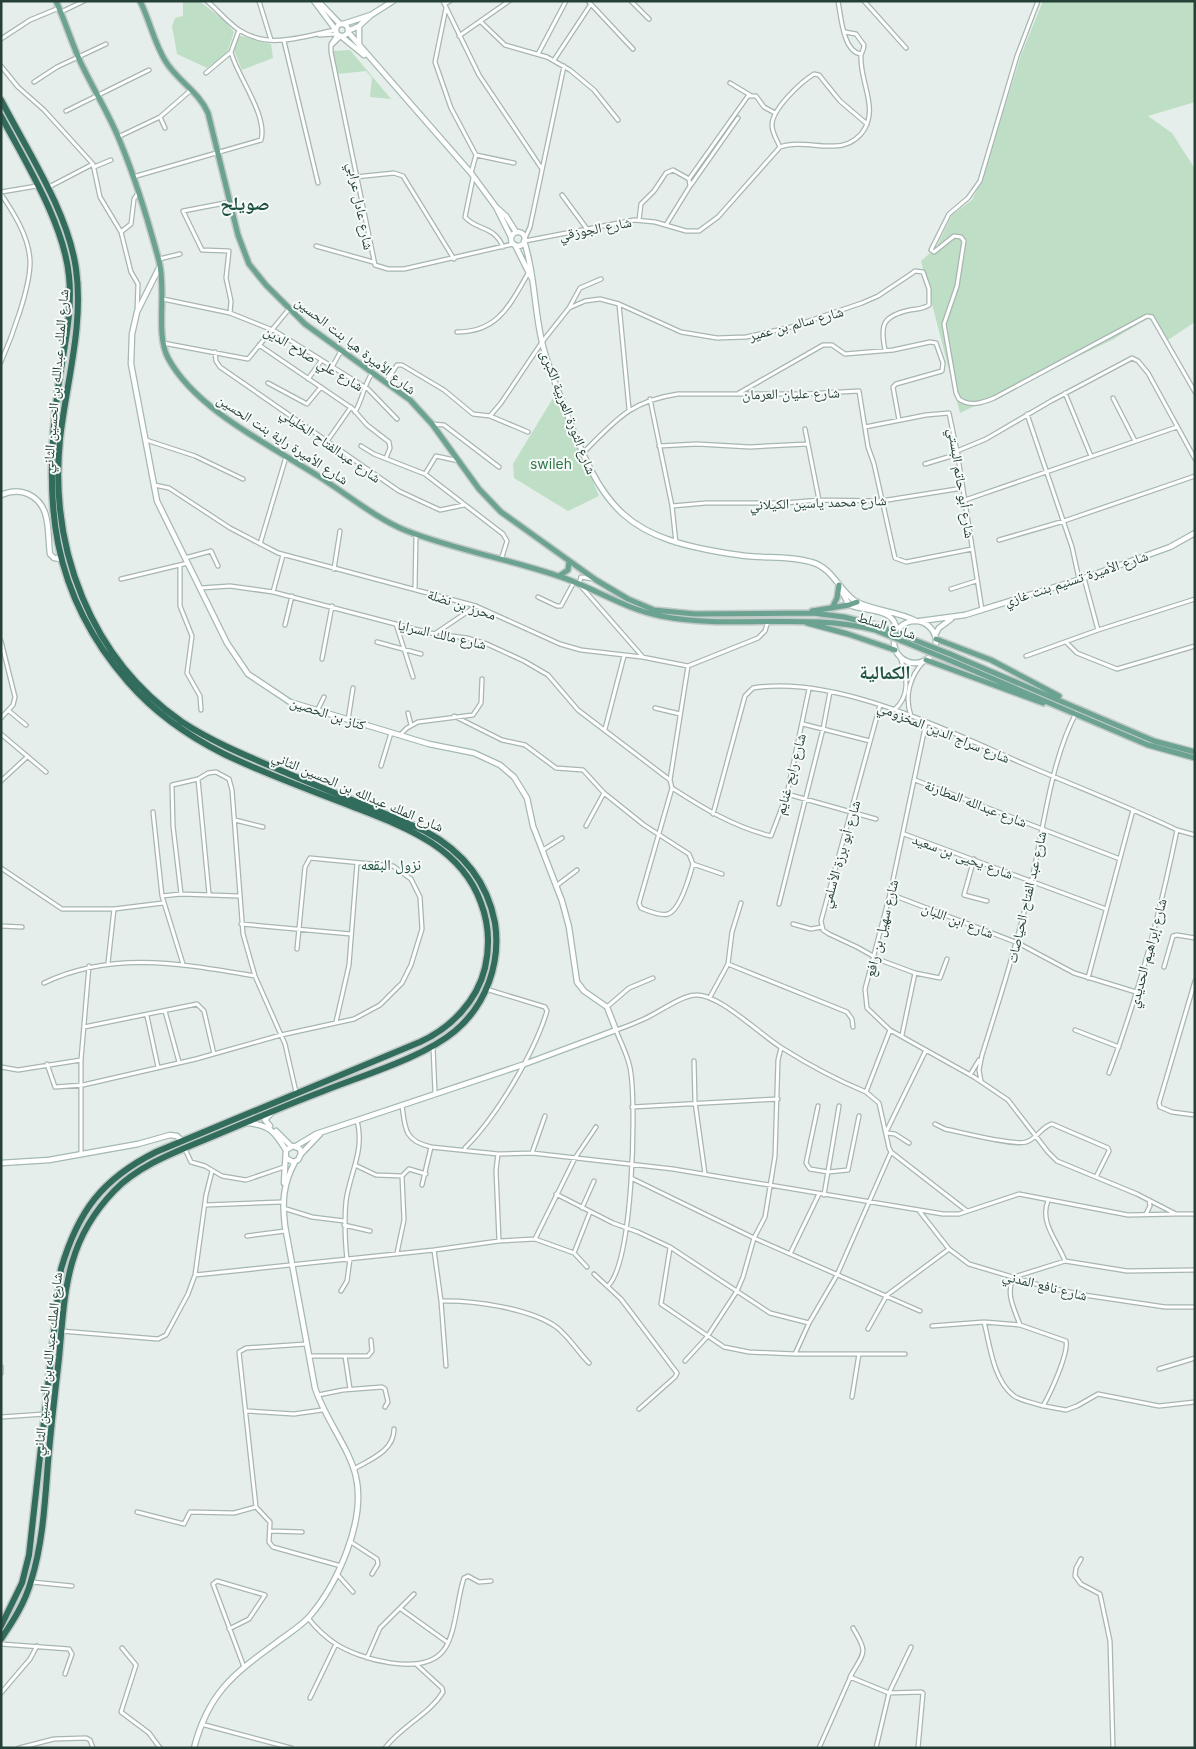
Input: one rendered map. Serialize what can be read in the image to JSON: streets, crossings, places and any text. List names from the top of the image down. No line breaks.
{"streets":{"highway":["شارع الملك عبدالله بن الحسين الثاني"],"main road":["شارع الأميرة هيا بنت الحسين","شارع الأميرة راية بنت الحسين","شارع السلط"],"street":["شارع عادل عرابي","شارع الجوزقي","شارع سالم بن عمير","شارع علي صلاح الدين","شارع عليان العرمان","شارع الثورة العربية الكبرى","شارع عبدالفتاح الخليلي","شارع أبو حاتم البستي","شارع محمد ياسين الكيلاني","شارع الأميرة تسنيم بنت غازي","محرز بن نضلة","شارع مالك السرايا","كناز بن الحصين","شارع سراج الدين المخزومي","شارع رابح غنايم","شارع عبدالله المطارنة","شارع أبو برزة الأسلمي","شارع يحيى بن سعيد","شارع عبد الفتاح الحياصات","شارع ابن اللبان","شارع سهيل بن رافع","شارع إبراهيم الحديدي","شارع نافع المدني"]},"crossings":[["شارع عادل عرابي","شارع الجوزقي"],["شارع عادل عرابي","شارع الثورة العربية الكبرى"],["شارع الجوزقي","شارع الثورة العربية الكبرى"],["شارع الأميرة هيا بنت الحسين","شارع السلط"],["شارع علي صلاح الدين","شارع الأميرة راية بنت الحسين"],["شارع عليان العرمان","شارع الثورة العربية الكبرى"],["شارع عليان العرمان","شارع أبو حاتم البستي"],["شارع عليان العرمان","شارع محمد ياسين الكيلاني"],["شارع الأميرة راية بنت الحسين","شارع السلط"],["شارع الأميرة راية بنت الحسين","كناز بن الحصين"],["شارع أبو حاتم البستي","شارع محمد ياسين الكيلاني"],["شارع أبو حاتم البستي","شارع الأميرة تسنيم بنت غازي"],["محرز بن نضلة","شارع السلط"],["محرز بن نضلة","كناز بن الحصين"],["شارع السلط","شارع عبد الفتاح الحياصات"],["شارع مالك السرايا","كناز بن الحصين"],["شارع سراج الدين المخزومي","شارع رابح غنايم"],["شارع سراج الدين المخزومي","شارع أبو برزة الأسلمي"],["شارع سراج الدين المخزومي","شارع عبد الفتاح الحياصات"],["شارع سراج الدين المخزومي","شارع سهيل بن رافع"],["شارع سراج الدين المخزومي","شارع إبراهيم الحديدي"],["شارع عبدالله المطارنة","شارع عبد الفتاح الحياصات"],["شارع عبدالله المطارنة","شارع سهيل بن رافع"],["شارع أبو برزة الأسلمي","شارع سهيل بن رافع"],["شارع يحيى بن سعيد","شارع عبد الفتاح الحياصات"],["شارع يحيى بن سعيد","شارع سهيل بن رافع"],["شارع عبد الفتاح الحياصات","شارع ابن اللبان"],["شارع عبد الفتاح الحياصات","شارع سهيل بن رافع"],["شارع ابن اللبان","شارع سهيل بن رافع"],["شارع ابن اللبان","شارع إبراهيم الحديدي"]],"districts":["صويلح","الكمالية","نزول البقعه"],"parks":["swileh"]}
